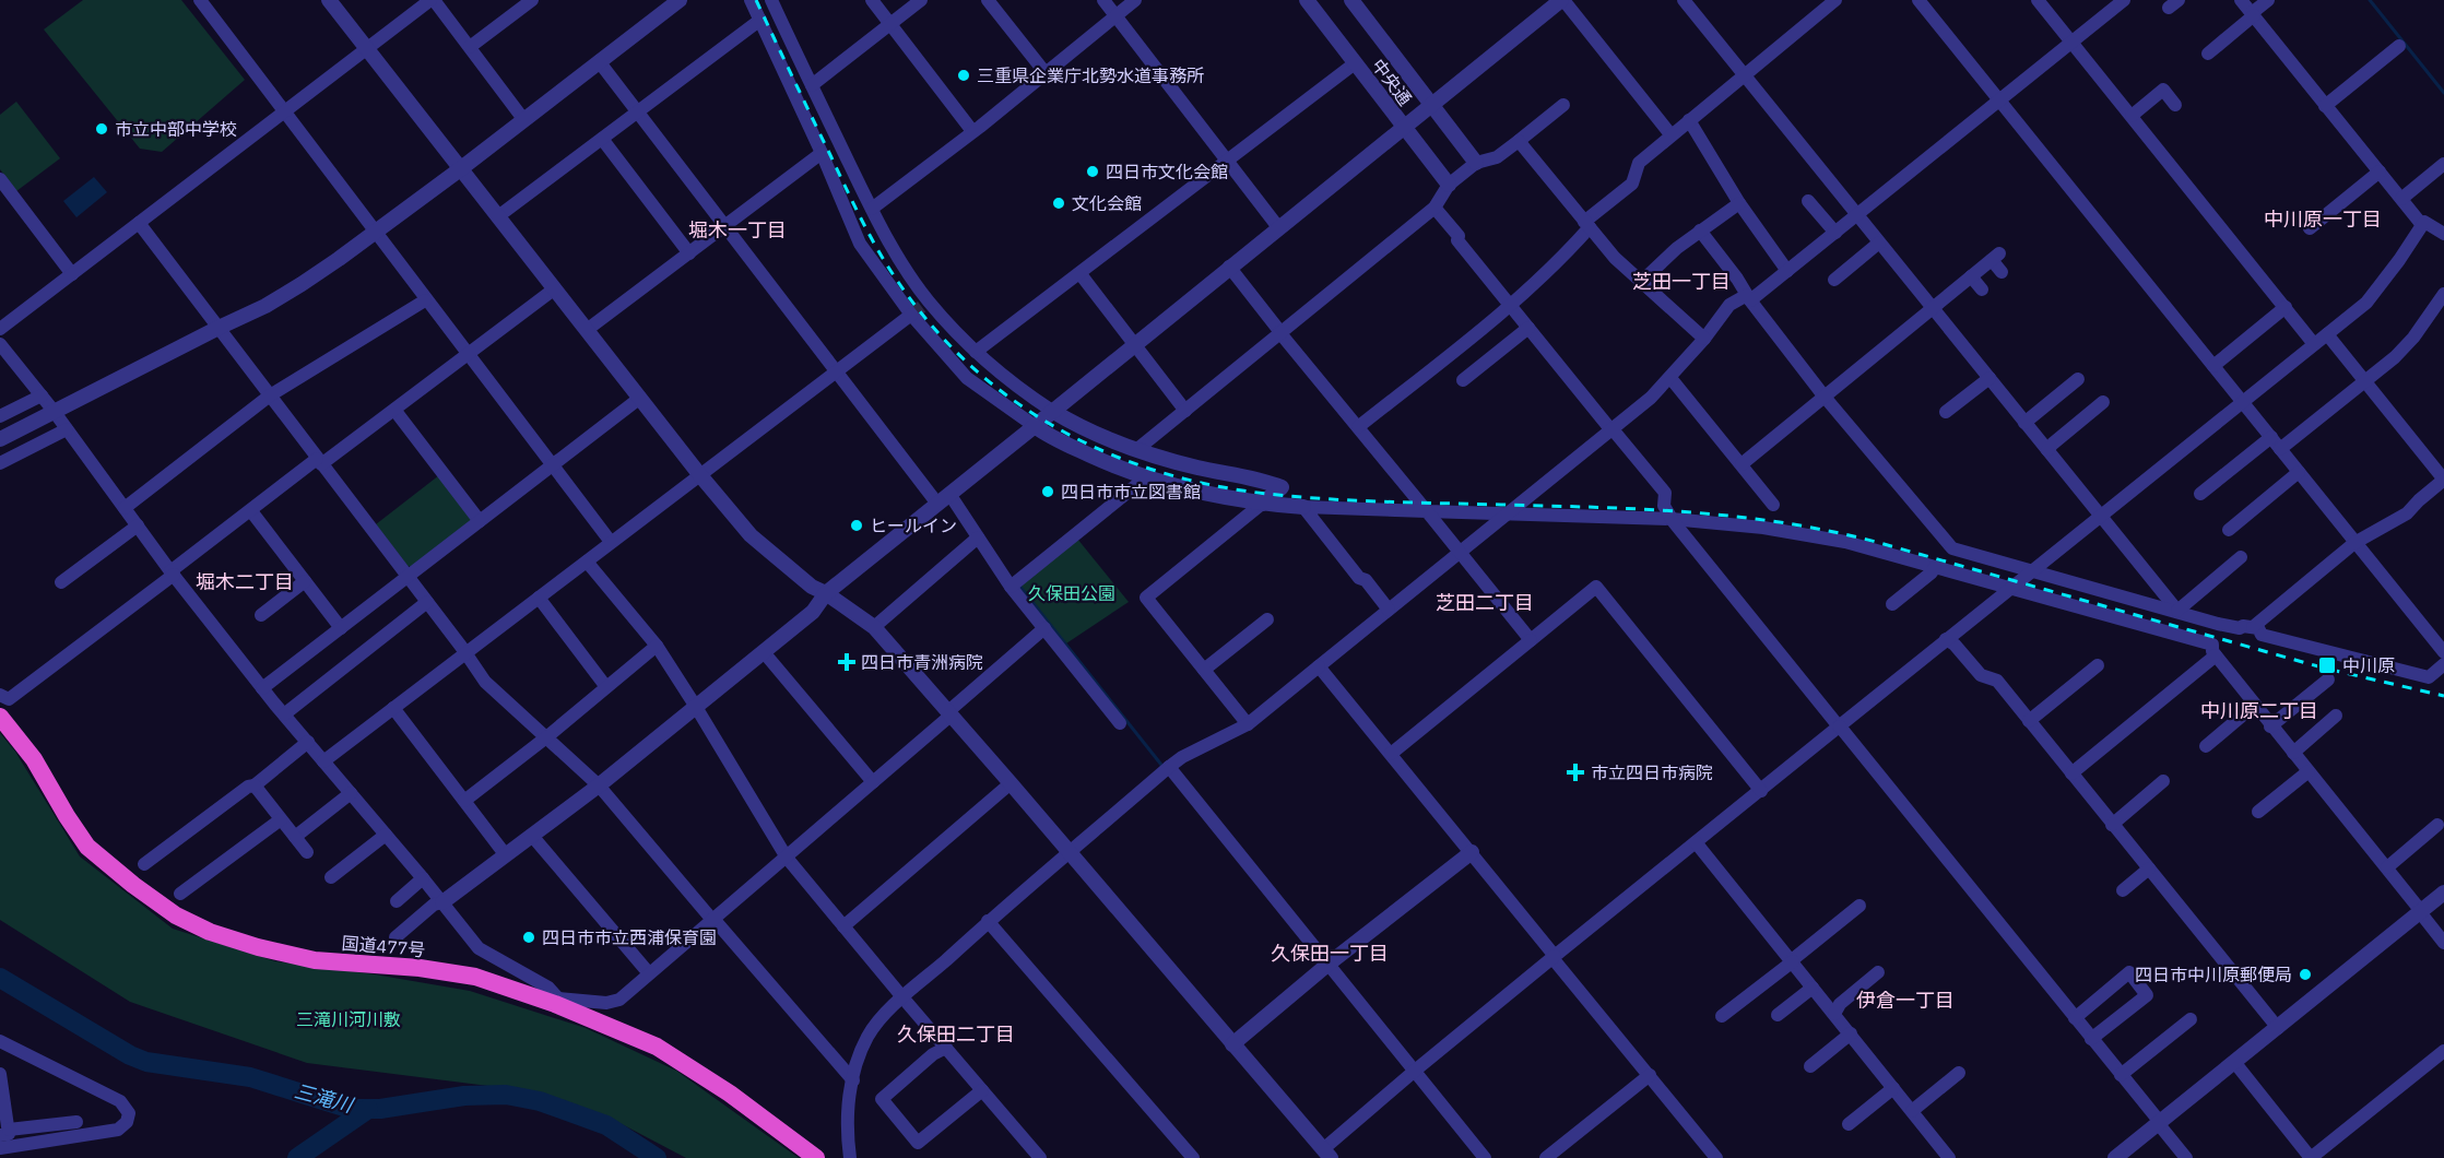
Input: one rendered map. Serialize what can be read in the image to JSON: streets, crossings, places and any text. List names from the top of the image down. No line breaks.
{"streets":{"highway":["国道477号"],"street":["中央通"]},"districts":["中川原一丁目","堀木一丁目","芝田一丁目","堀木二丁目","芝田二丁目","中川原二丁目","久保田一丁目","伊倉一丁目","久保田二丁目"],"water":["三滝川"],"parks":["久保田公園","三滝川河川敷"],"places":{"other":["三重県企業庁北勢水道事務所","市立中部中学校","四日市文化会館","文化会館","四日市市立図書館","ヒールイン","四日市市立西浦保育園","四日市中川原郵便局"],"health":["四日市青洲病院","市立四日市病院"],"transit":["中川原"]}}
